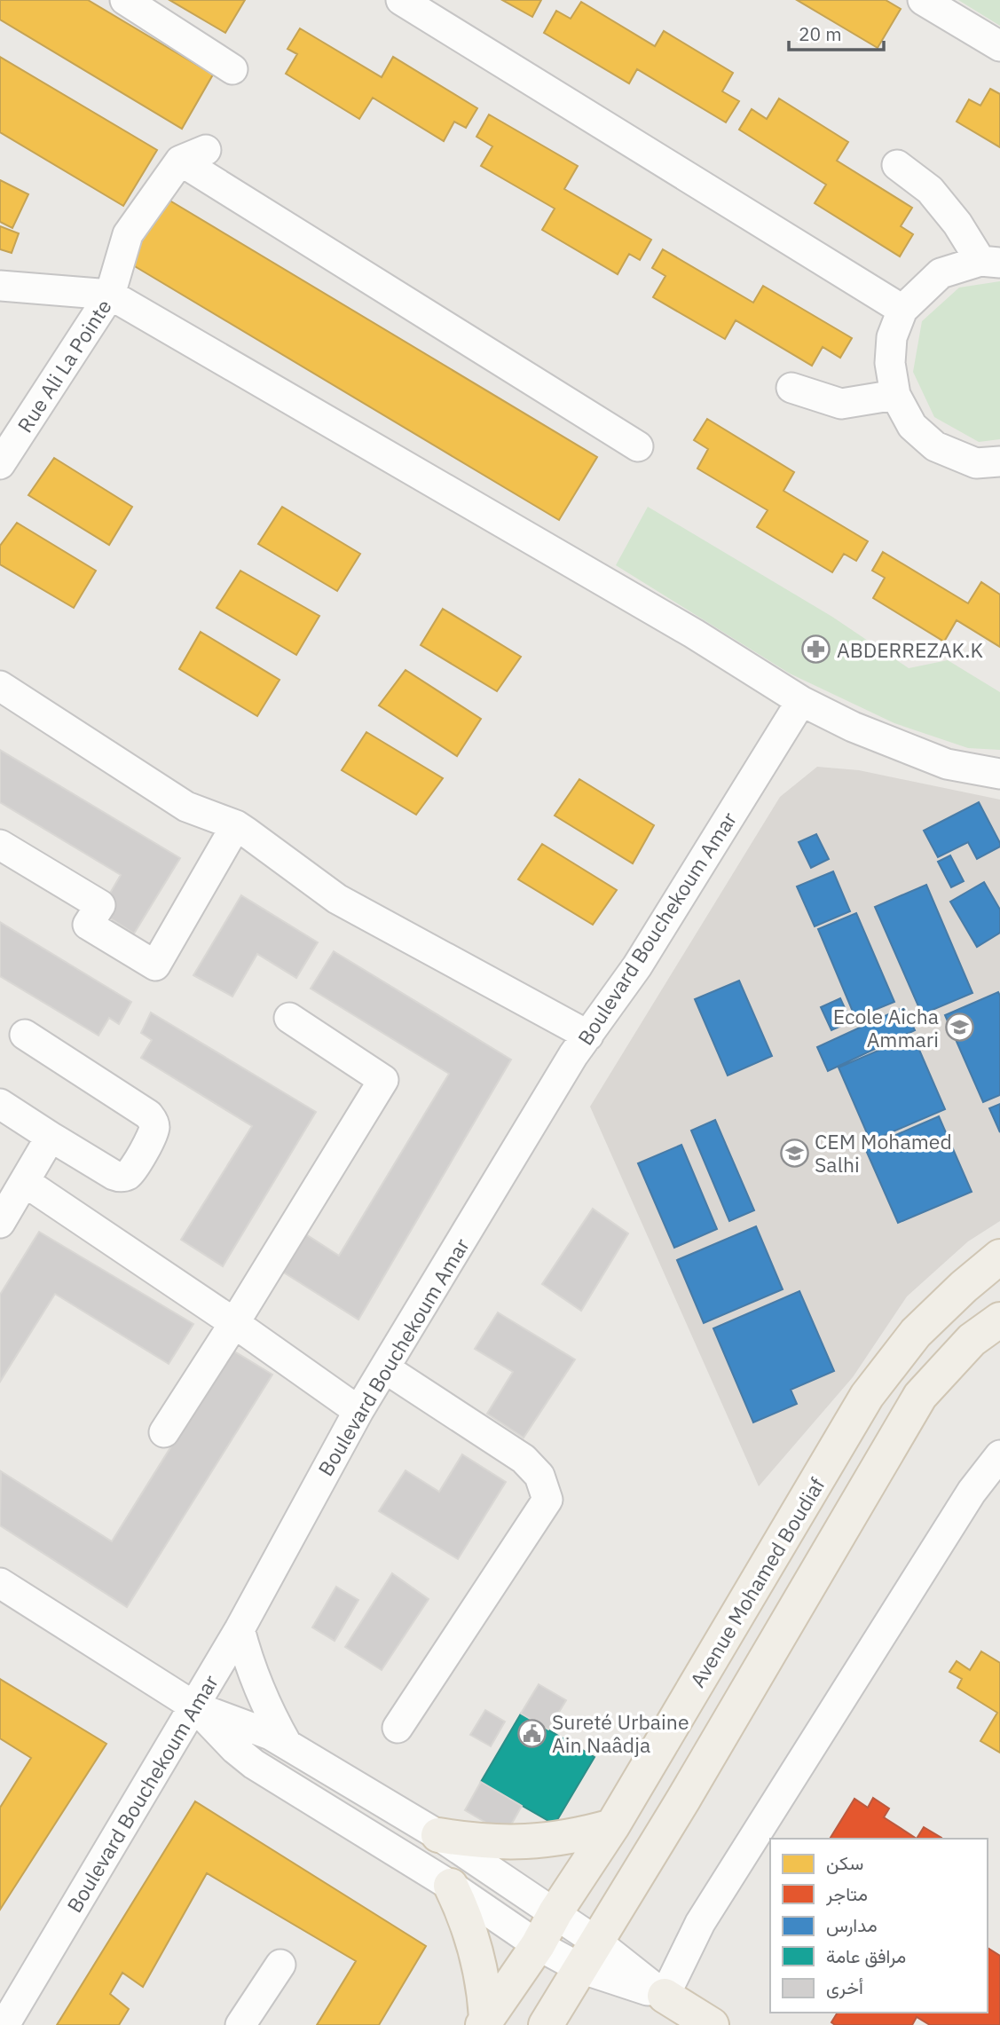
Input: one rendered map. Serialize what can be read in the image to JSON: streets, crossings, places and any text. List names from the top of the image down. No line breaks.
{"streets":{"main road":["Avenue Mohamed Boudiaf"],"street":["Rue Ali La Pointe","Boulevard Bouchekoum Amar"]},"places":{"pharmacy":["ABDERREZAK.K"],"school or university":["Ecole Aicha Ammari","CEM Mohamed Salhi"],"public building":["Sureté Urbaine Ain Naâdja"]},"legend":["سكن","متاجر","مدارس","مرافق عامة","أخرى"],"scale_bar":"20 m"}
